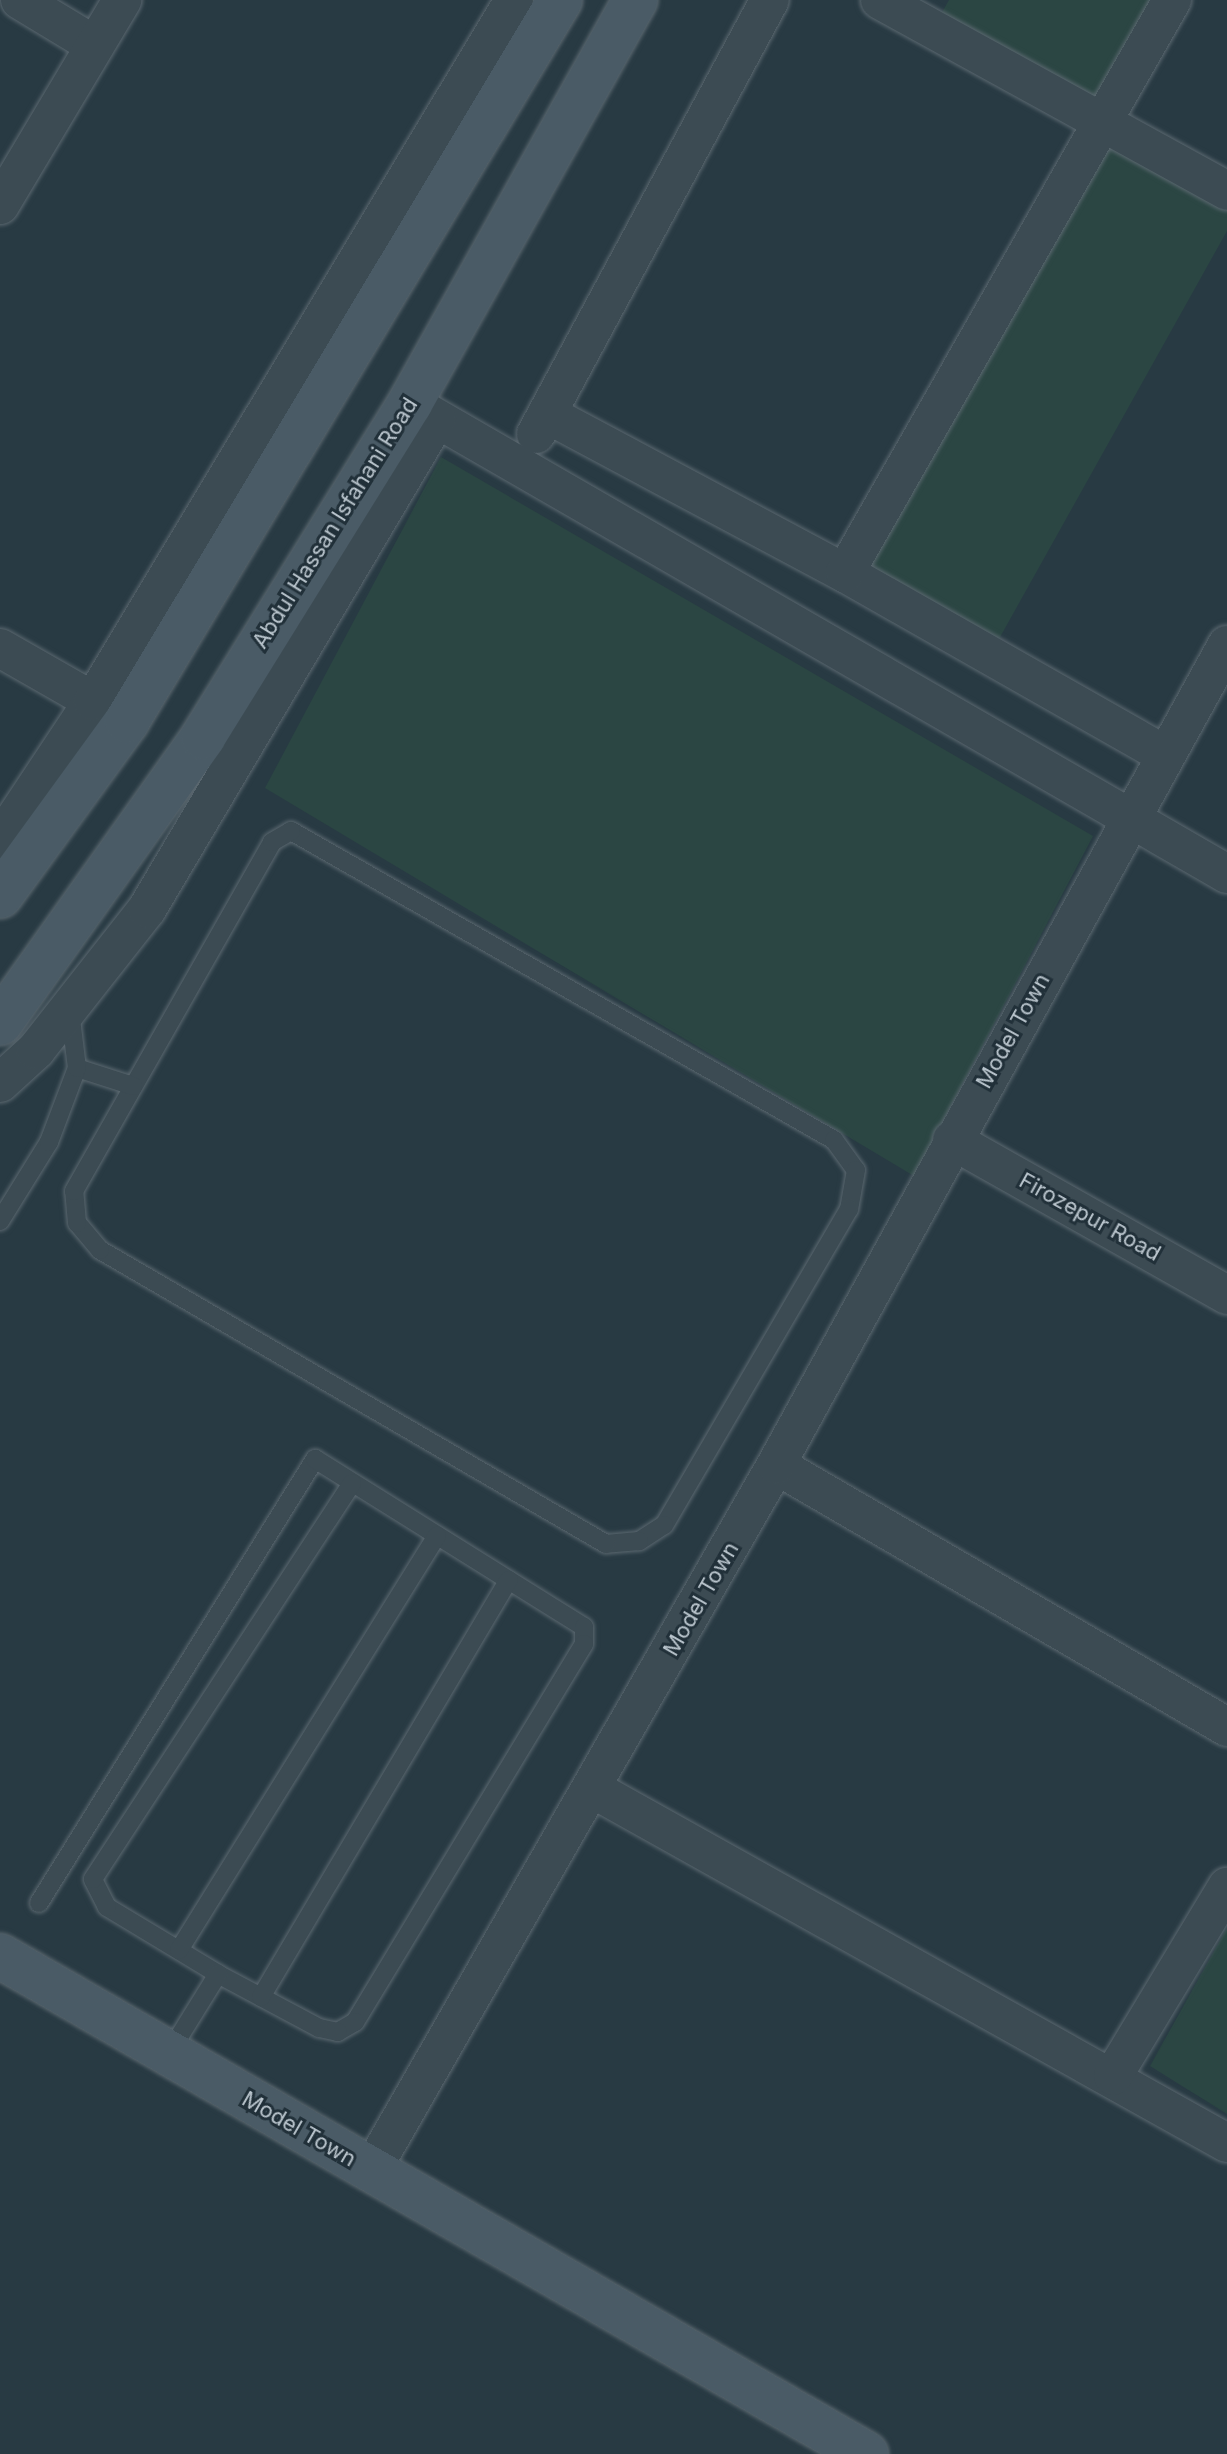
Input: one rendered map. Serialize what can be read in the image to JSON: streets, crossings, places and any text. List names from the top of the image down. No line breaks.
{"streets":{"main road":["Abdul Hassan Isfahani Road","Model Town"],"street":["Firozepur Road"]},"crossings":[["Model Town","Firozepur Road"]]}
